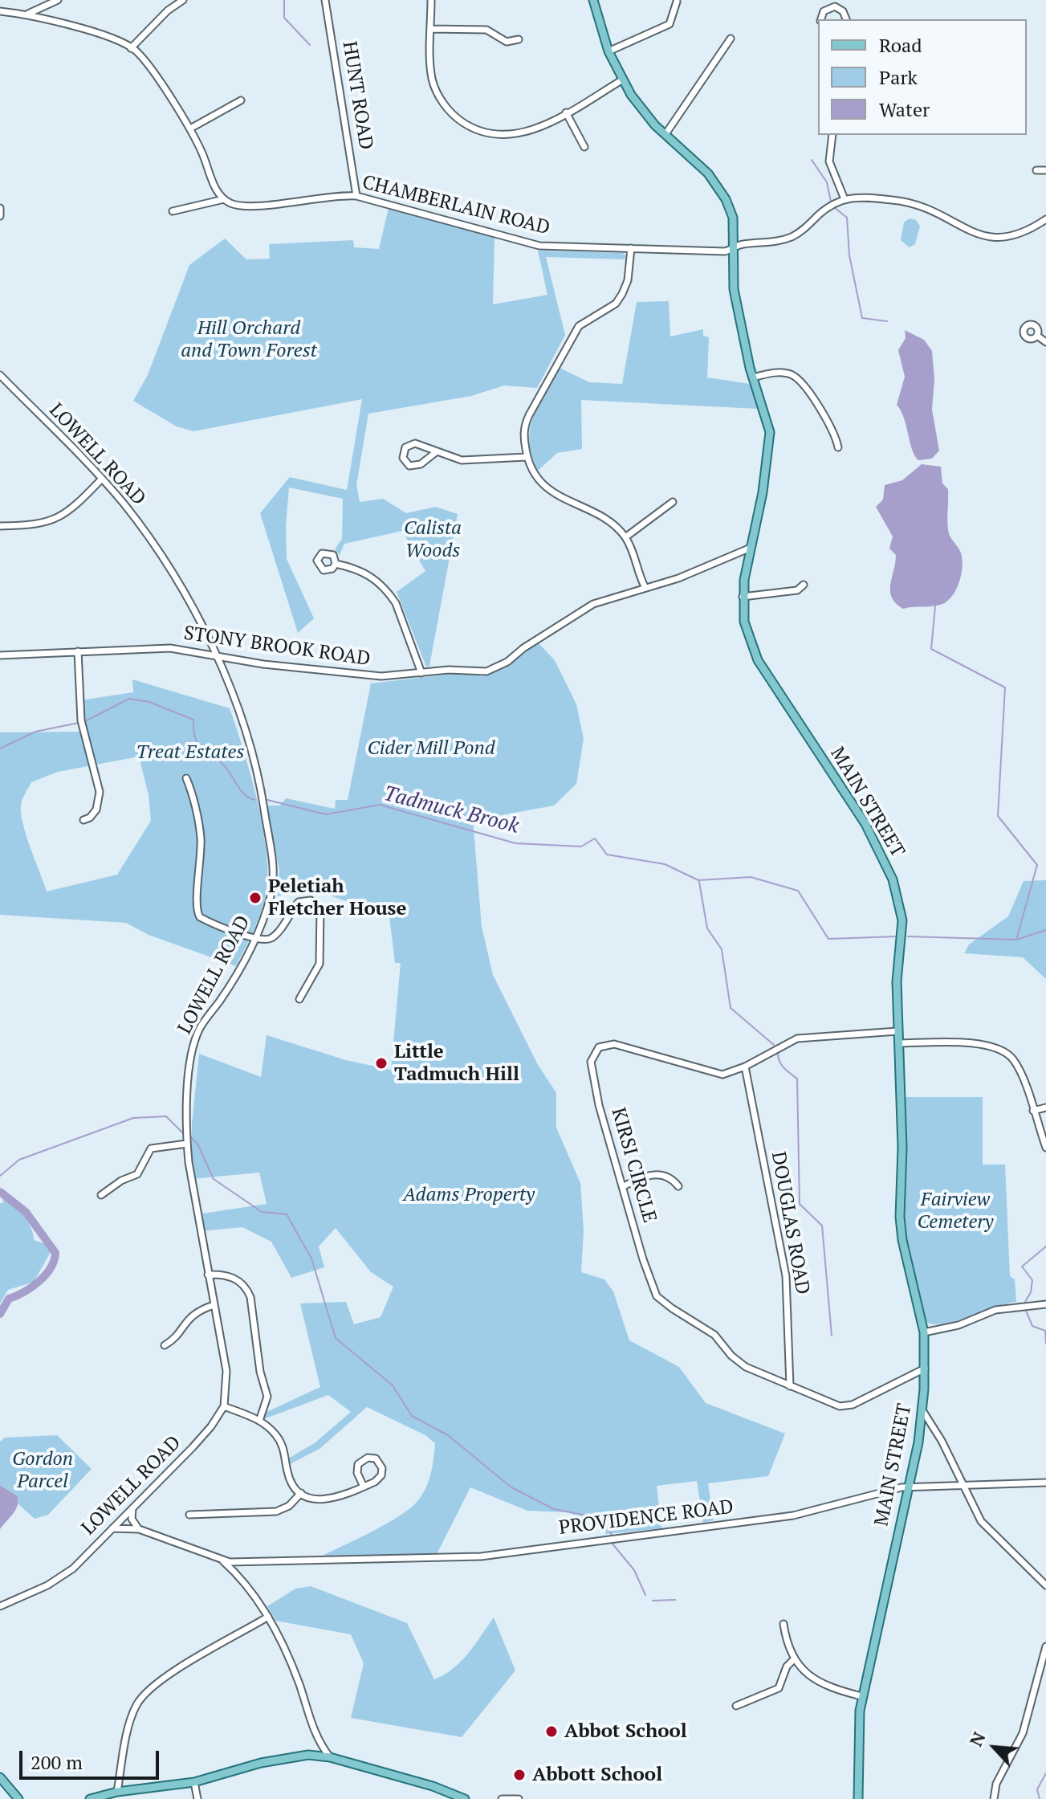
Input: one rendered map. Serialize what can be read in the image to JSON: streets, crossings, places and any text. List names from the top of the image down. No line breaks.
{"streets":{"main road":["MAIN STREET"],"street":["HUNT ROAD","CHAMBERLAIN ROAD","LOWELL ROAD","STONY BROOK ROAD","KIRSI CIRCLE","DOUGLAS ROAD","PROVIDENCE ROAD"]},"crossings":[["HUNT ROAD","CHAMBERLAIN ROAD"],["CHAMBERLAIN ROAD","MAIN STREET"],["LOWELL ROAD","STONY BROOK ROAD"],["LOWELL ROAD","PROVIDENCE ROAD"],["STONY BROOK ROAD","MAIN STREET"],["MAIN STREET","KIRSI CIRCLE"],["MAIN STREET","PROVIDENCE ROAD"],["KIRSI CIRCLE","DOUGLAS ROAD"]],"water":["Tadmuck Brook"],"parks":["Hill Orchard and Town Forest","Calista Woods","Cider Mill Pond","Treat Estates","Adams Property","Fairview Cemetery","Gordon Parcel"],"places":["Peletiah Fletcher House","Little Tadmuch Hill","Abbot School","Abbott School"],"legend":["Road","Park","Water"],"scale_bar":"200 m","north":"top left"}
